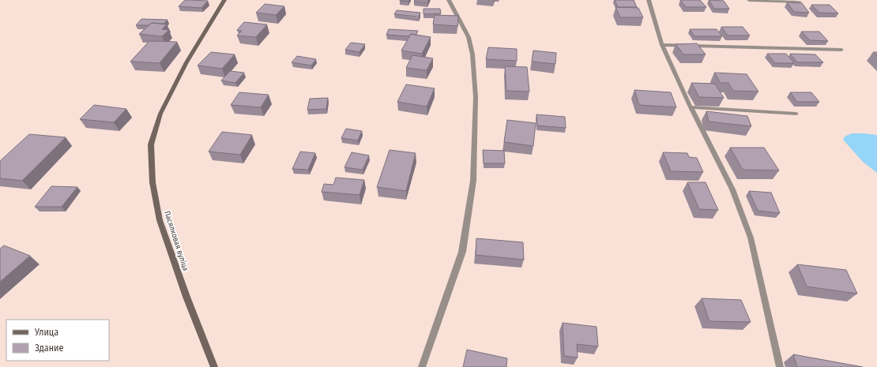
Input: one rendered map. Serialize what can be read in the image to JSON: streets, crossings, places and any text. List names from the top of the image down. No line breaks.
{"streets":{"main road":["Пасялковая вуліца"]},"legend":["Улица","Здание"]}
